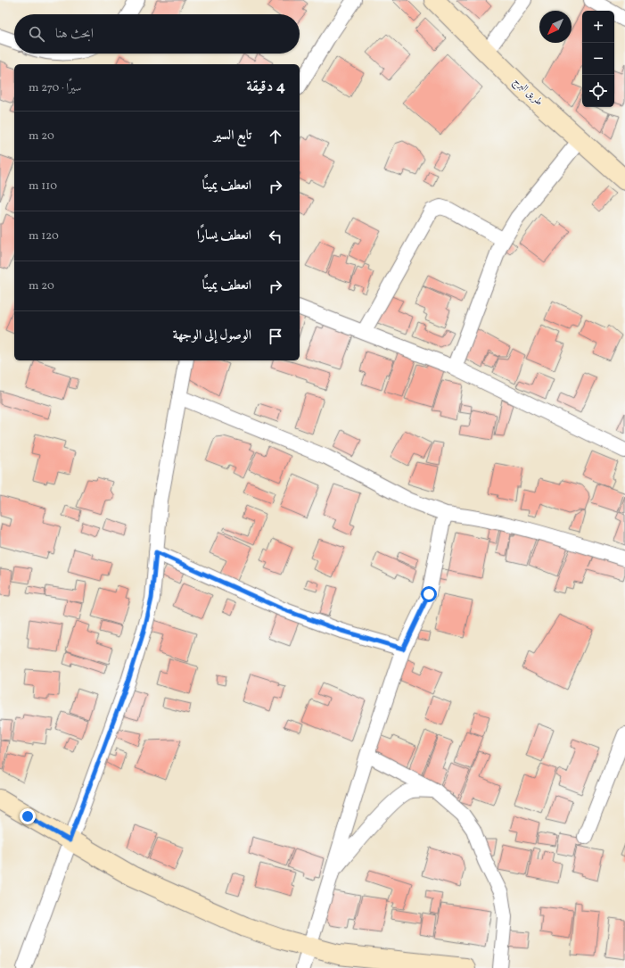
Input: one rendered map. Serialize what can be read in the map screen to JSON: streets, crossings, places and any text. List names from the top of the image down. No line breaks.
{"streets":{"main road":["طريق البرج"]},"north":"bottom left","page":{"map_buttons":["+","−"],"search":"ابحث هنا","heading":["4 دقيقة","سيرًا · 270 m"],"list":[["تابع السير","20 m"],["انعطف يمينًا","110 m"],["انعطف يسارًا","120 m"],["انعطف يمينًا","20 m"],"الوصول إلى الوجهة"]}}
